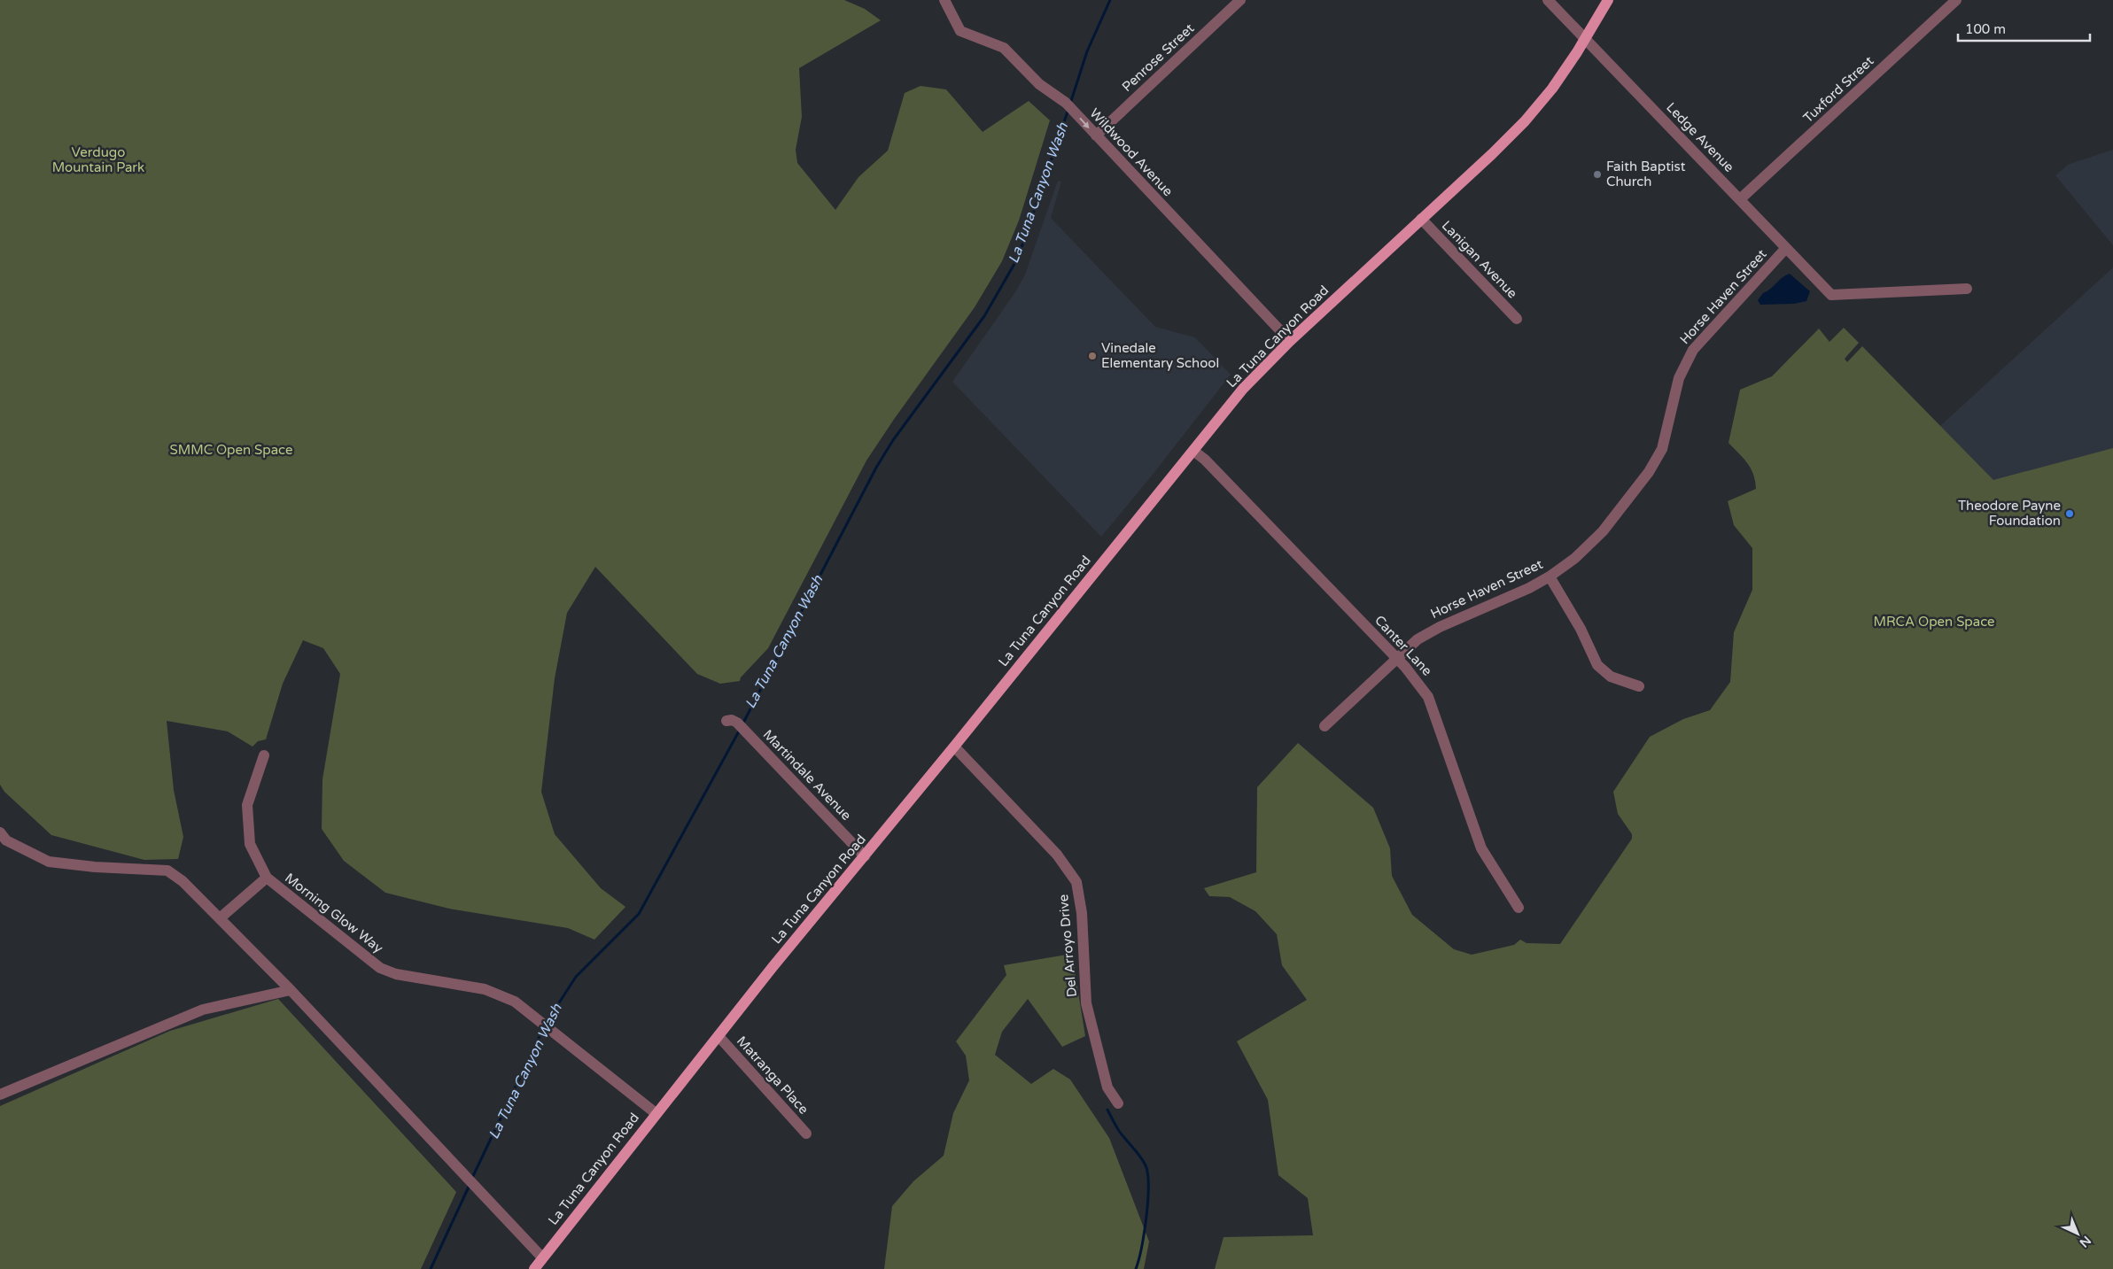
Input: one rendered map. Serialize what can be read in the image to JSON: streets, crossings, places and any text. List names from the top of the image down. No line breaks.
{"streets":{"main road":["La Tuna Canyon Road"],"street":["Penrose Street","Tuxford Street","Ledge Avenue","Wildwood Avenue","Lanigan Avenue","Horse Haven Street","Canter Lane","Martindale Avenue","Morning Glow Way","Del Arroyo Drive","Matranga Place"]},"crossings":[["Penrose Street","Wildwood Avenue"],["Tuxford Street","Ledge Avenue"],["Ledge Avenue","Horse Haven Street"],["Ledge Avenue","La Tuna Canyon Road"],["Wildwood Avenue","La Tuna Canyon Road"],["Lanigan Avenue","La Tuna Canyon Road"],["Horse Haven Street","Canter Lane"],["La Tuna Canyon Road","Canter Lane"],["La Tuna Canyon Road","Martindale Avenue"],["La Tuna Canyon Road","Morning Glow Way"],["La Tuna Canyon Road","Del Arroyo Drive"],["La Tuna Canyon Road","Matranga Place"]],"one_way":["Wildwood Avenue"],"water":["La Tuna Canyon Wash"],"parks":["Verdugo Mountain Park","SMMC Open Space","MRCA Open Space"],"places":["Faith Baptist Church","Vinedale Elementary School","Theodore Payne Foundation"],"scale_bar":"100 m","north":"bottom right"}
